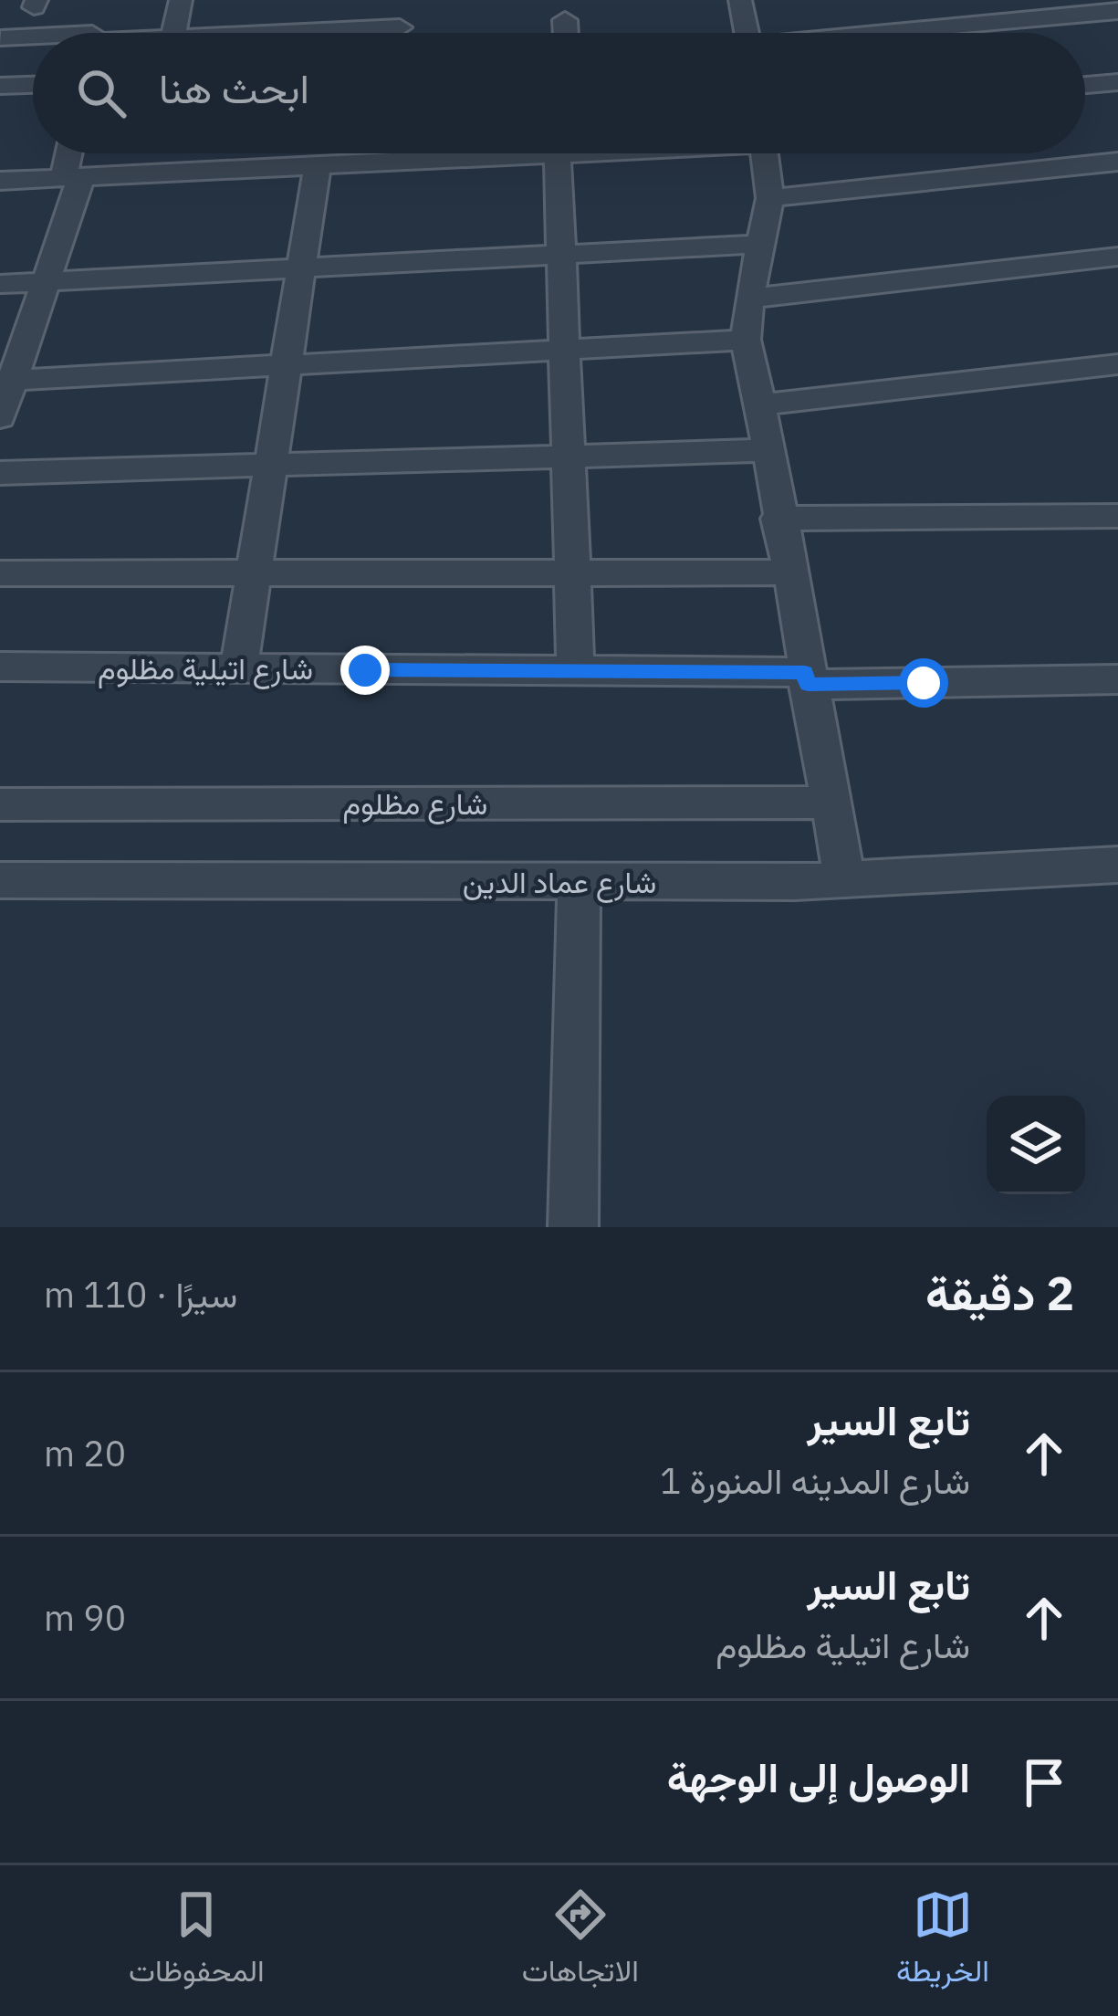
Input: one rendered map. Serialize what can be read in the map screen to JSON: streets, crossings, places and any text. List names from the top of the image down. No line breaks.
{"streets":{"street":["شارع اتيلية مظلوم","شارع مظلوم","شارع عماد الدين"]},"page":{"search":"ابحث هنا","heading":["2 دقيقة","سيرًا · 110 m"],"list":[["تابع السير","شارع المدينه المنورة 1","20 m"],["تابع السير","شارع اتيلية مظلوم","90 m"],"الوصول إلى الوجهة"],"nav":["الخريطة","الاتجاهات","المحفوظات"]}}
